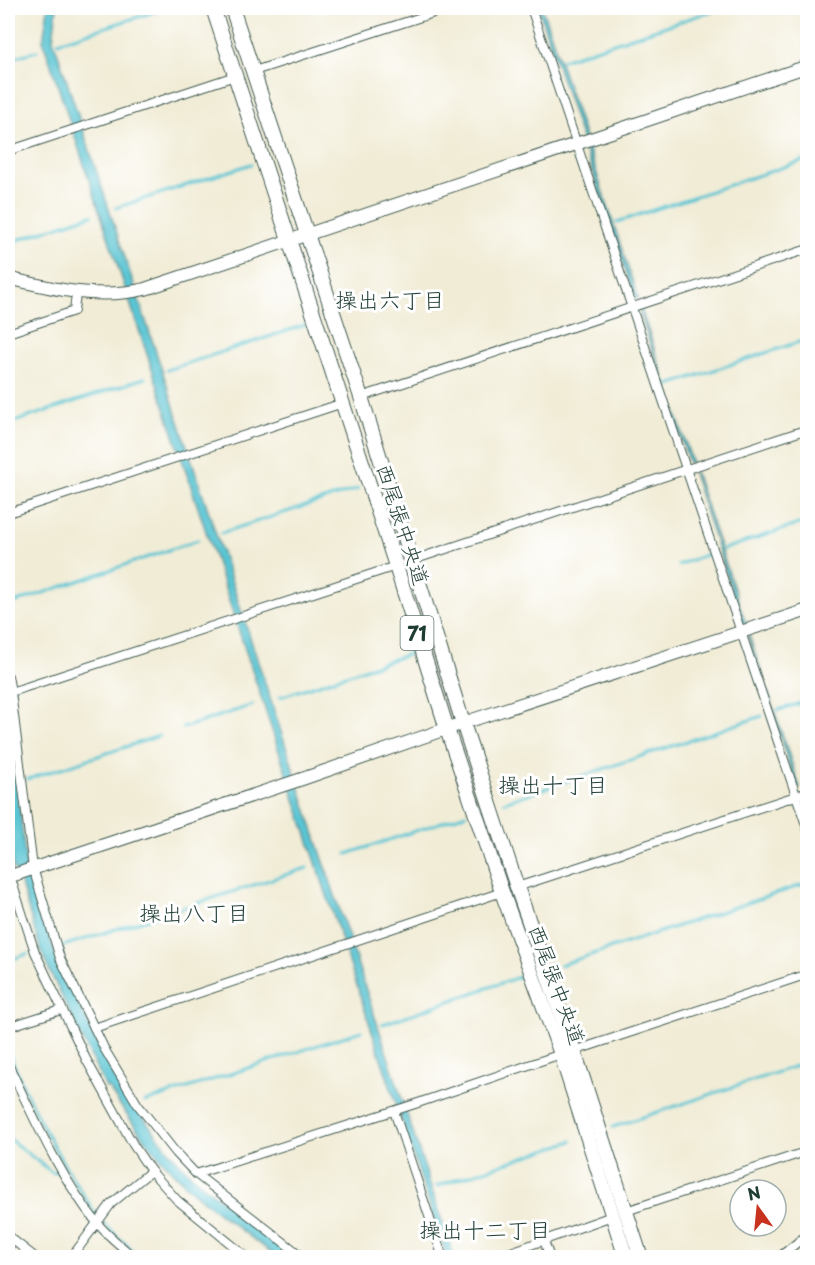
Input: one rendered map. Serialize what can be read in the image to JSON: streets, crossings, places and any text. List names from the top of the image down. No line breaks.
{"streets":{"main road":["西尾張中央道","71"]},"districts":["操出六丁目","操出十丁目","操出八丁目","操出十二丁目"],"north":"top"}
